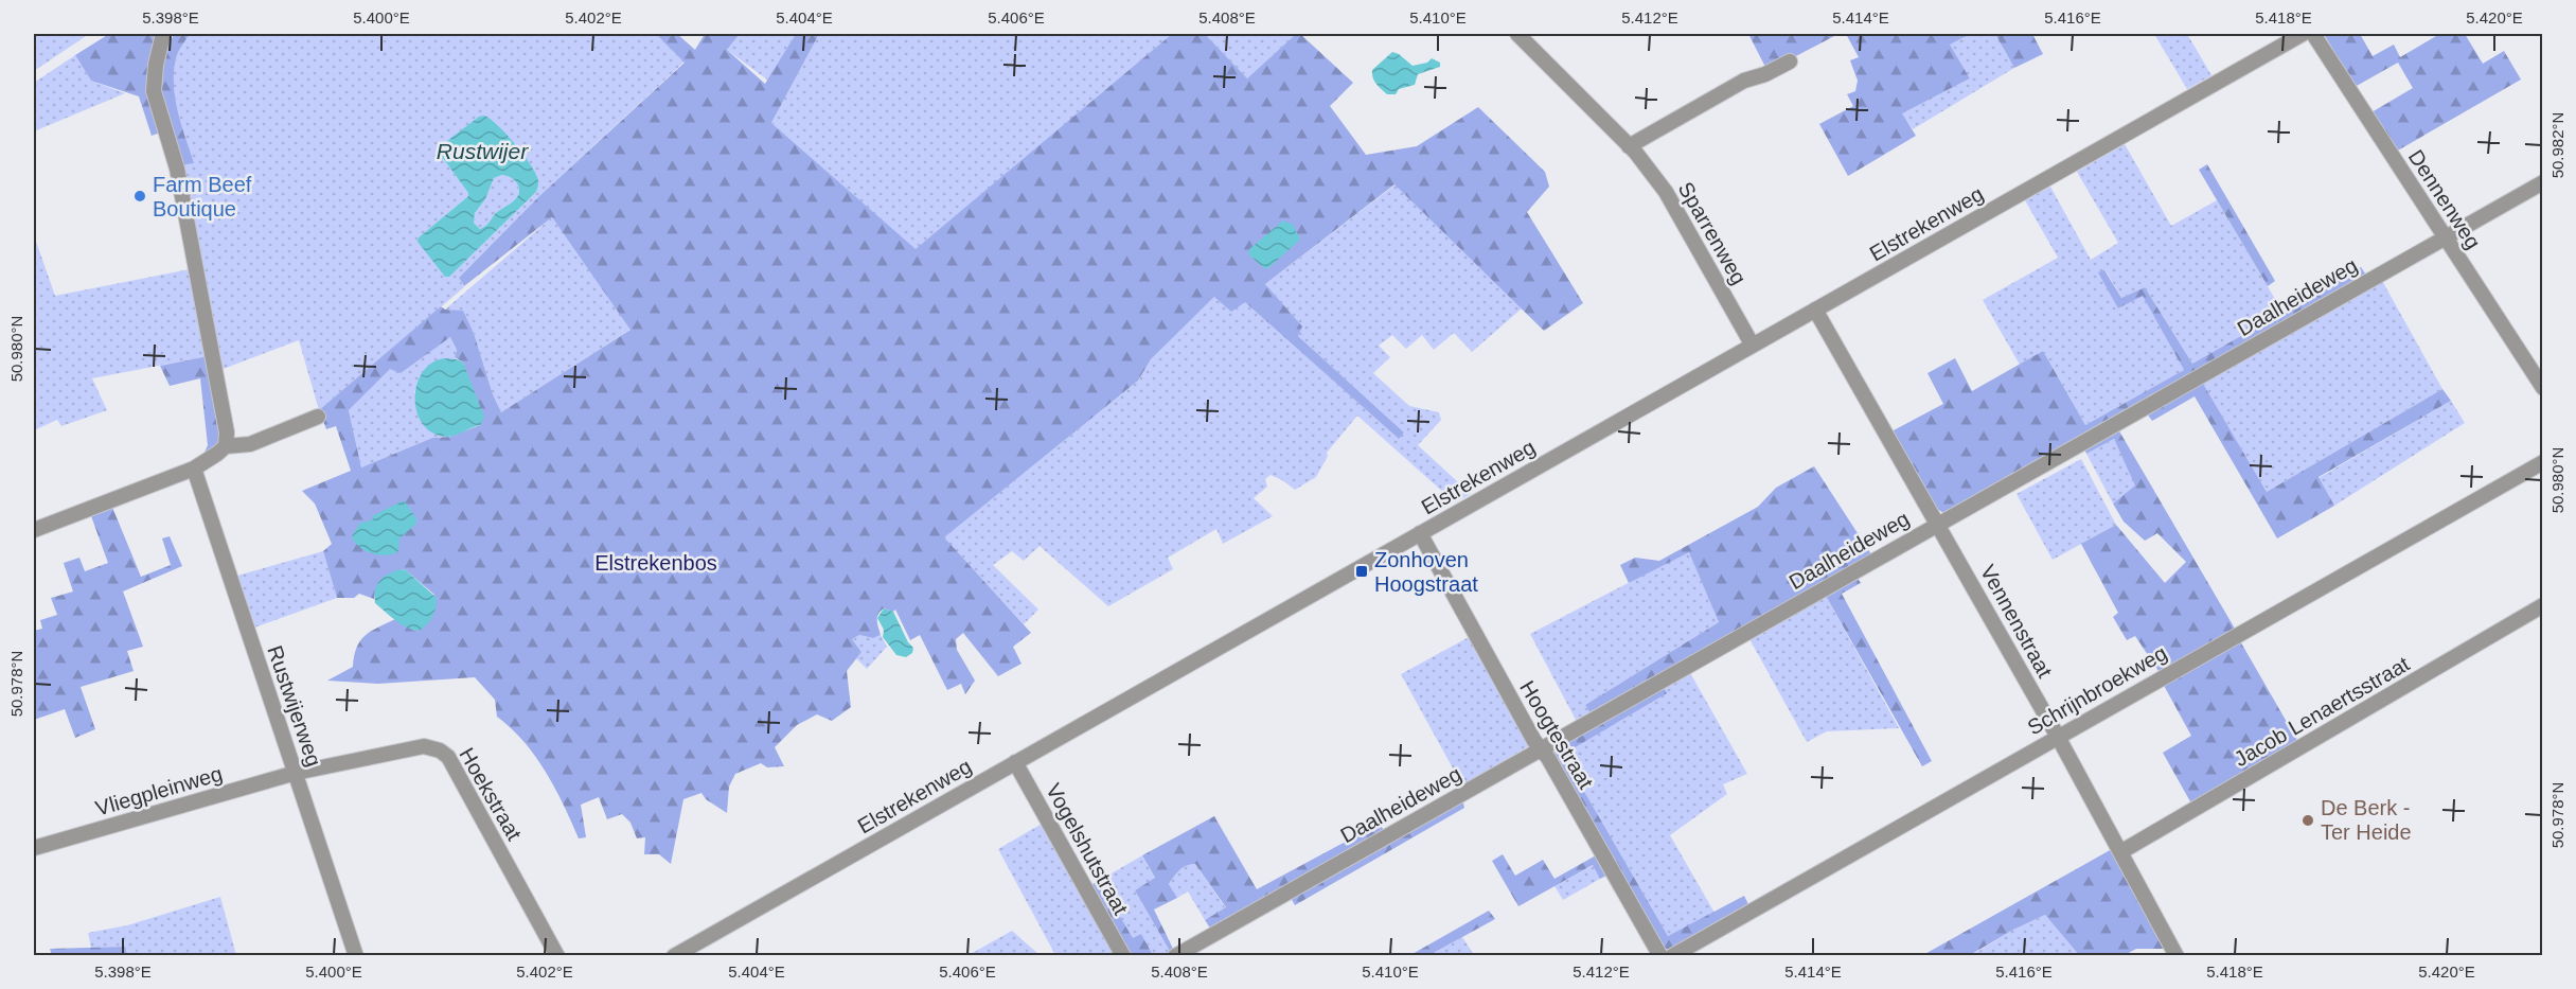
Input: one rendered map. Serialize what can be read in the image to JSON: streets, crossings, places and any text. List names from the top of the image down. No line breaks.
{"streets":{"street":["Dennenweg","Elstrekenweg","Sparrenweg","Daalheideweg","Vennenstraat","Schrijnbroekweg","Rustwijerweg","Jacob Lenaertsstraat","Hoogtestraat","Vliegpleinweg","Hoekstraat","Vogelshutstraat"]},"crossings":[["Dennenweg","Daalheideweg"],["Elstrekenweg","Sparrenweg"],["Elstrekenweg","Vennenstraat"],["Elstrekenweg","Hoogtestraat"],["Elstrekenweg","Vogelshutstraat"],["Daalheideweg","Vennenstraat"],["Daalheideweg","Hoogtestraat"],["Vennenstraat","Schrijnbroekweg"],["Vennenstraat","Jacob Lenaertsstraat"],["Rustwijerweg","Vliegpleinweg"],["Rustwijerweg","Hoekstraat"],["Vliegpleinweg","Hoekstraat"]],"water":["Rustwijer"],"parks":["Elstrekenbos"],"places":{"other":["Farm Beef Boutique","De Berk - Ter Heide"],"transit":["Zonhoven Hoogstraat"]},"coordinates":["5.398°E","5.400°E","5.402°E","5.404°E","5.406°E","5.408°E","5.410°E","5.412°E","5.414°E","5.416°E","5.418°E","5.420°E","50.982°N","50.980°N","50.978°N"]}
